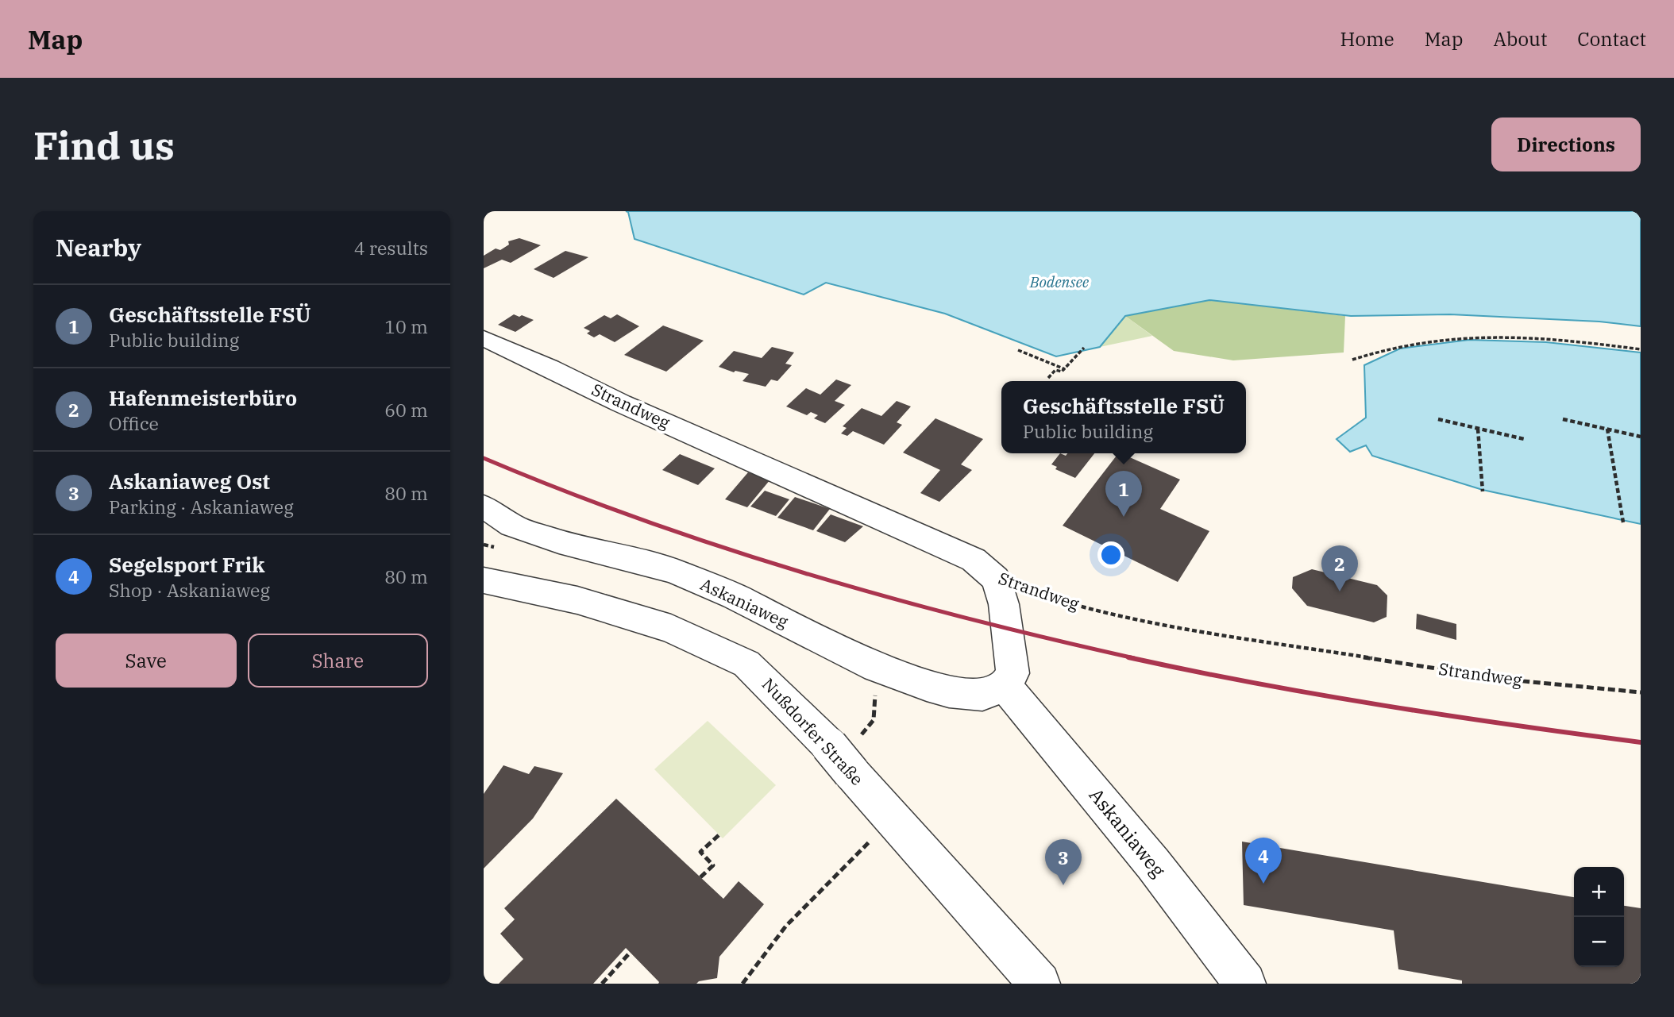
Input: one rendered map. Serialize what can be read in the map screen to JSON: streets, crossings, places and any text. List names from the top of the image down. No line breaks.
{"streets":{"street":["Strandweg","Askaniaweg","Nußdorfer Straße"]},"water":["Bodensee"],"page":{"header":"Map","nav":["Home","Map","About","Contact"],"buttons":["Directions",["Save","Share"]],"title":"Find us","heading":["Nearby","4 results"],"list":[{"mark":"1","name":"Geschäftsstelle FSÜ","note":"Public building","value":"10 m"},{"mark":"2","name":"Hafenmeisterbüro","note":"Office","value":"60 m"},{"mark":"3","name":"Askaniaweg Ost","note":"Parking · Askaniaweg","value":"80 m"},{"mark":"4","name":"Segelsport Frik","note":"Shop · Askaniaweg","value":"80 m"}],"popup":["Geschäftsstelle FSÜ","Public building"],"pins":["1","2","4","3"],"map_buttons":["+","−"]}}
